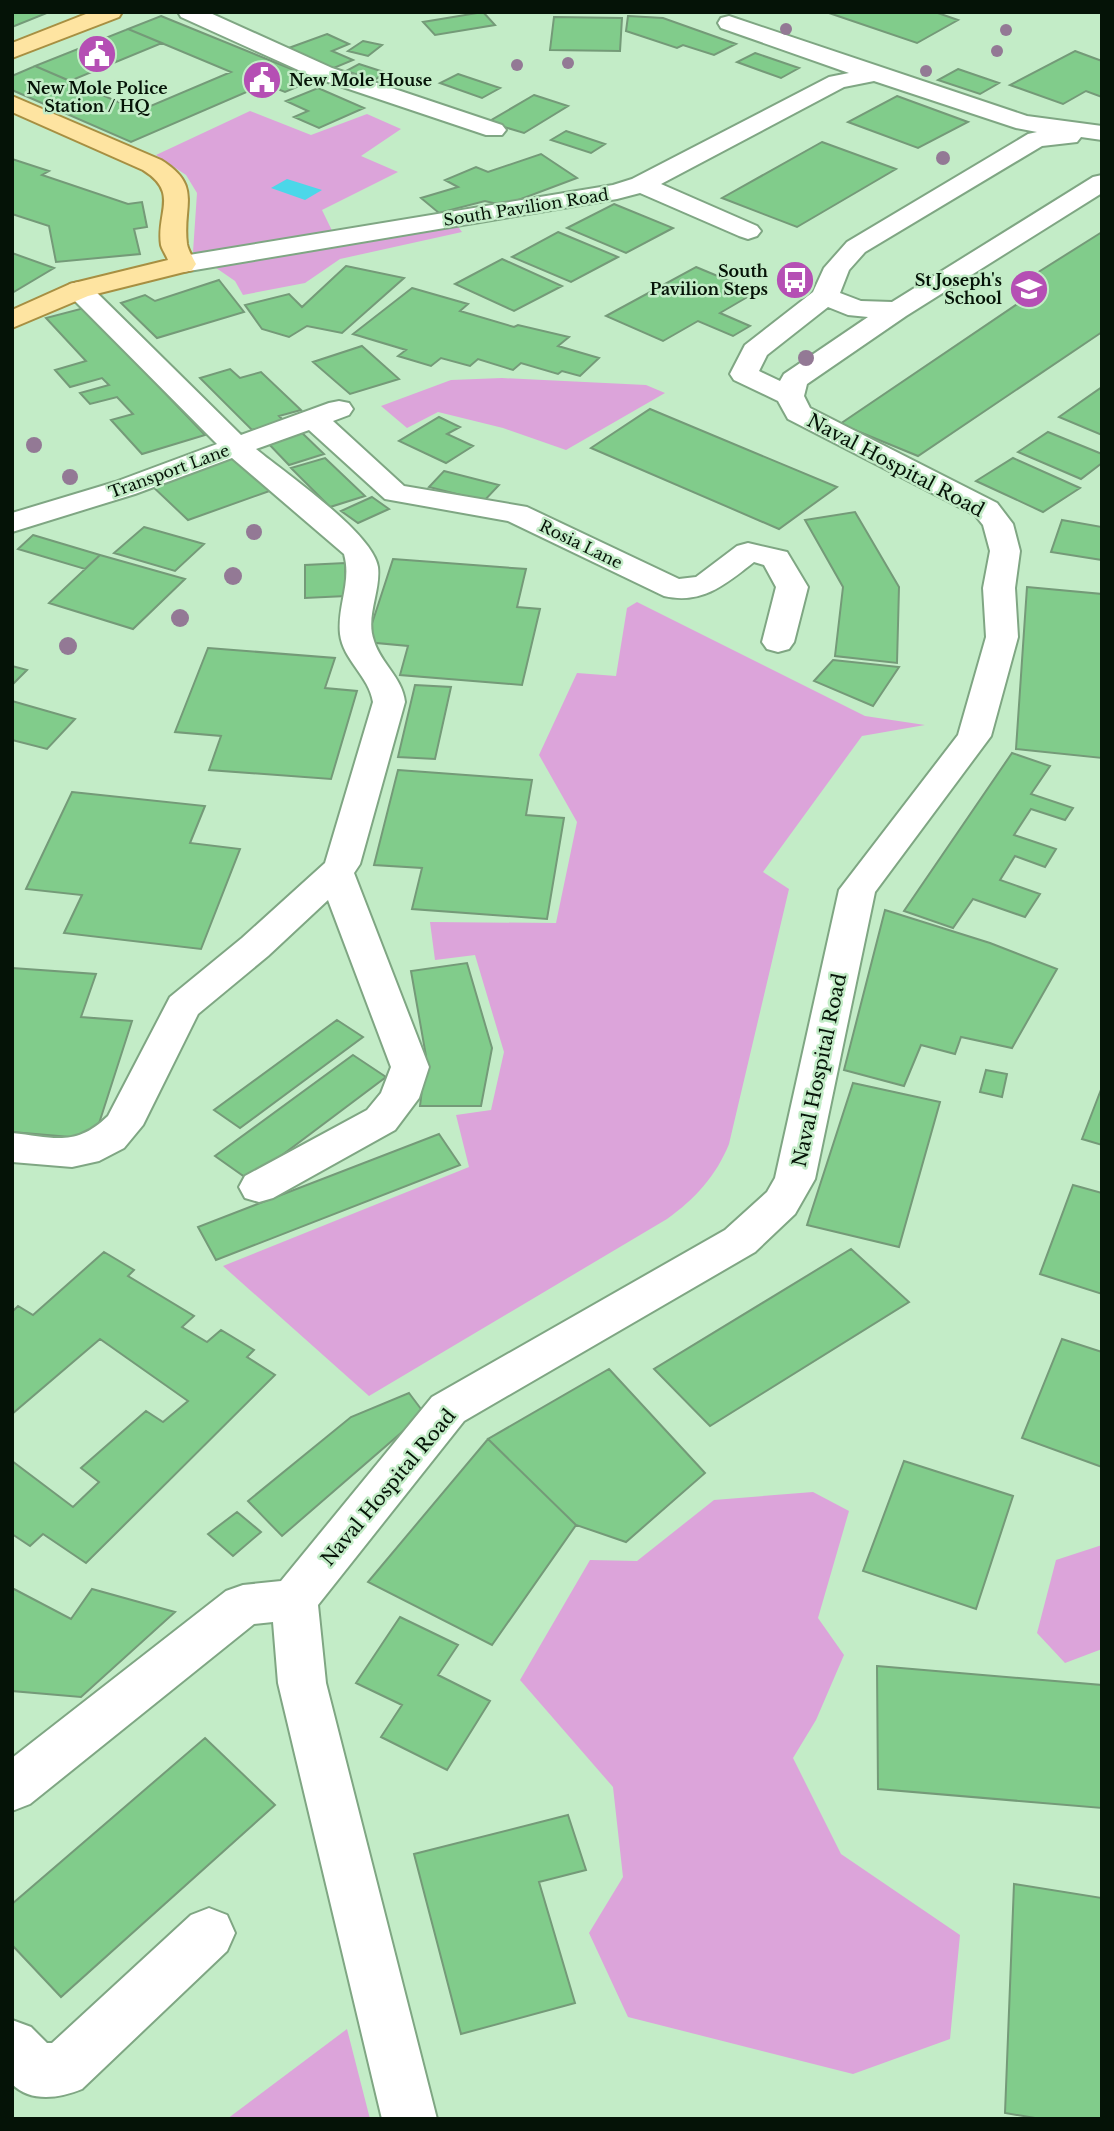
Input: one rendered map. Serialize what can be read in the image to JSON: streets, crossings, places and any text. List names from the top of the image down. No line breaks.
{"streets":{"main road":["South Pavilion Road"],"street":["Naval Hospital Road","Transport Lane","Rosia Lane"]},"crossings":[["South Pavilion Road","Transport Lane"],["Transport Lane","Rosia Lane"]],"places":{"public building":["New Mole Police Station / HQ","New Mole House"],"bus stop":["South Pavilion Steps"],"school or university":["St Joseph's School"]}}
